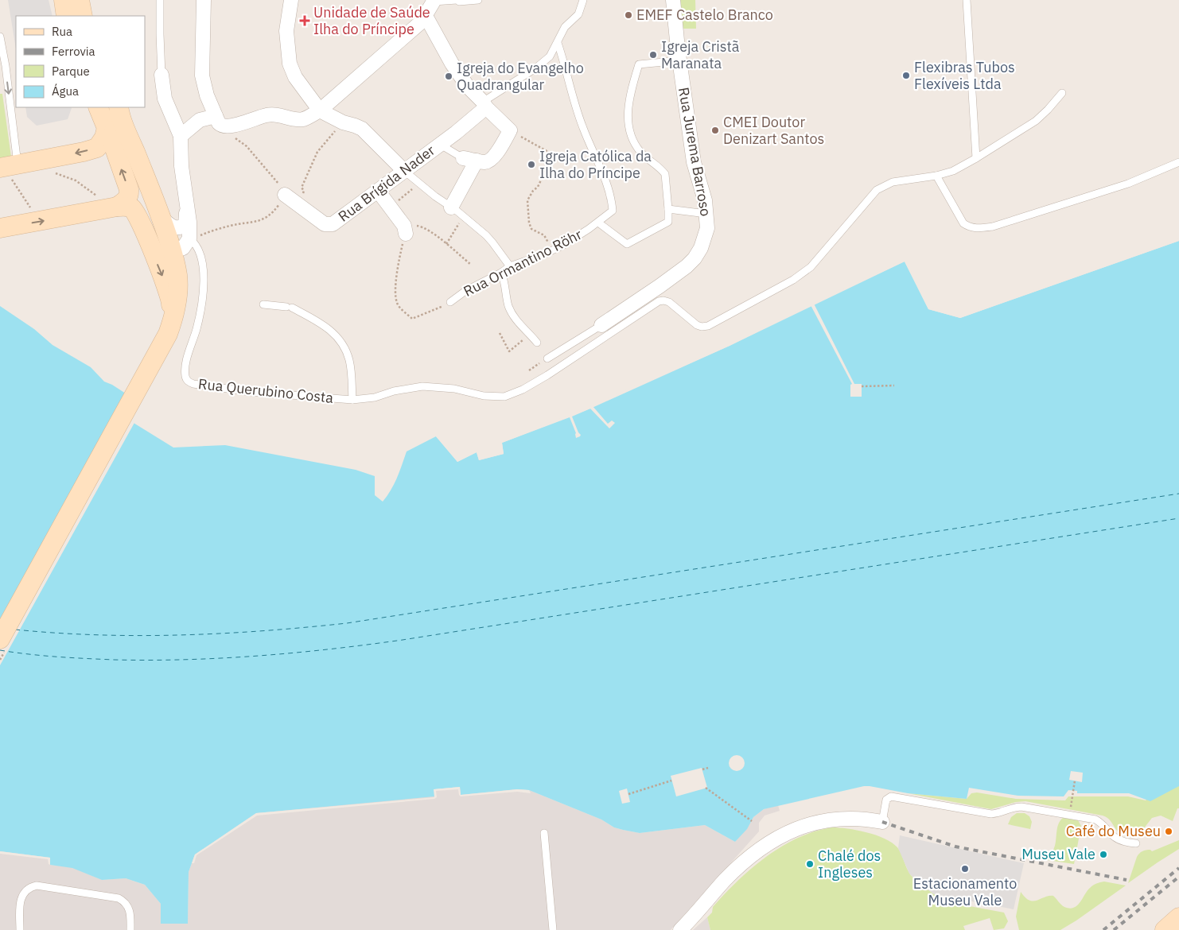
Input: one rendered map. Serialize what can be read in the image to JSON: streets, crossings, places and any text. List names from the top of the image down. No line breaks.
{"streets":{"street":["Rua Jurema Barroso","Rua Brígida Nader"],"lane":["Rua Ormantino Röhr","Rua Querubino Costa"]},"crossings":[["Rua Brígida Nader","Rua Ormantino Röhr"]],"places":{"other":["EMEF Castelo Branco","Igreja Cristã Maranata","Flexibras Tubos Flexíveis Ltda","Igreja do Evangelho Quadrangular","CMEI Doutor Denizart Santos","Igreja Católica da Ilha do Príncipe","Café do Museu","Museu Vale","Chalé dos Ingleses","Estacionamento Museu Vale"],"health":["Unidade de Saúde Ilha do Príncipe"]},"legend":["Rua","Ferrovia","Parque","Água"]}
